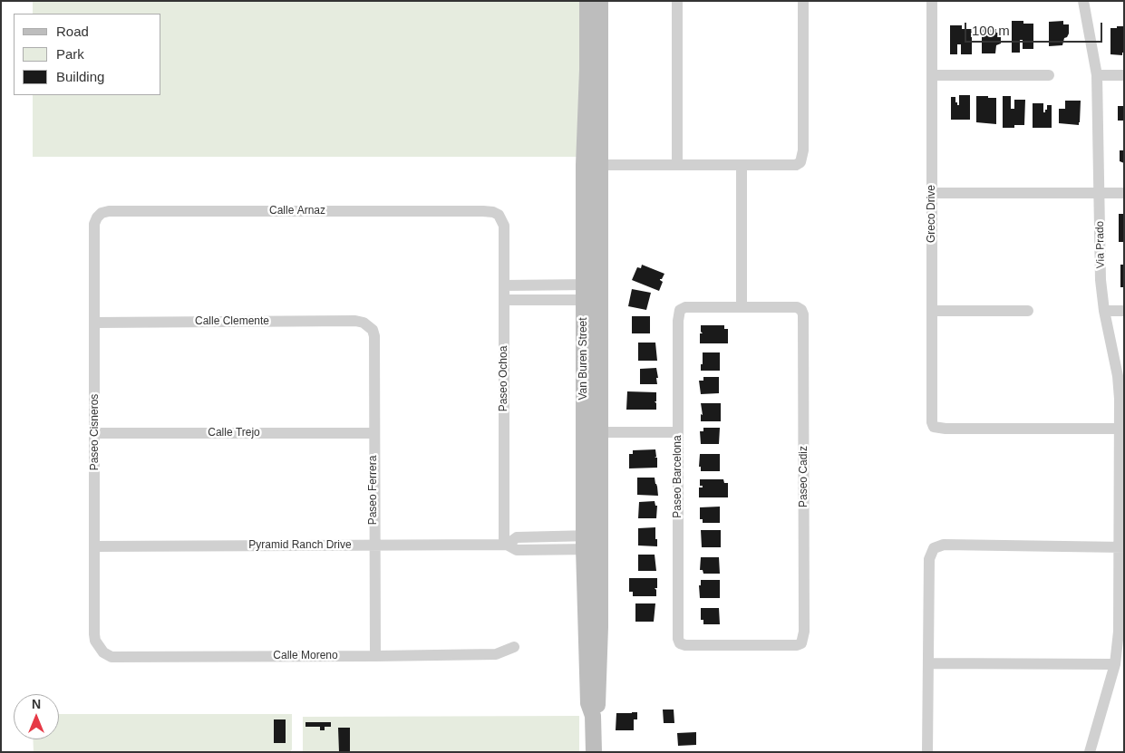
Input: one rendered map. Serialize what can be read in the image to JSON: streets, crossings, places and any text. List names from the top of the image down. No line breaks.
{"streets":{"street":["Calle Arnaz","Greco Drive","Via Prado","Calle Clemente","Van Buren Street","Paseo Ochoa","Paseo Cisneros","Calle Trejo","Paseo Barcelona","Paseo Cadiz","Paseo Ferrera","Pyramid Ranch Drive","Calle Moreno"]},"crossings":[["Calle Arnaz","Paseo Ochoa"],["Calle Arnaz","Paseo Cisneros"],["Greco Drive","Via Prado"],["Calle Clemente","Paseo Cisneros"],["Calle Clemente","Paseo Ferrera"],["Van Buren Street","Pyramid Ranch Drive"],["Paseo Ochoa","Pyramid Ranch Drive"],["Paseo Cisneros","Calle Trejo"],["Paseo Cisneros","Pyramid Ranch Drive"],["Paseo Cisneros","Calle Moreno"],["Calle Trejo","Paseo Ferrera"],["Paseo Barcelona","Paseo Cadiz"],["Paseo Ferrera","Pyramid Ranch Drive"],["Paseo Ferrera","Calle Moreno"]],"legend":["Road","Park","Building"],"scale_bar":"100 m","north":"top"}
